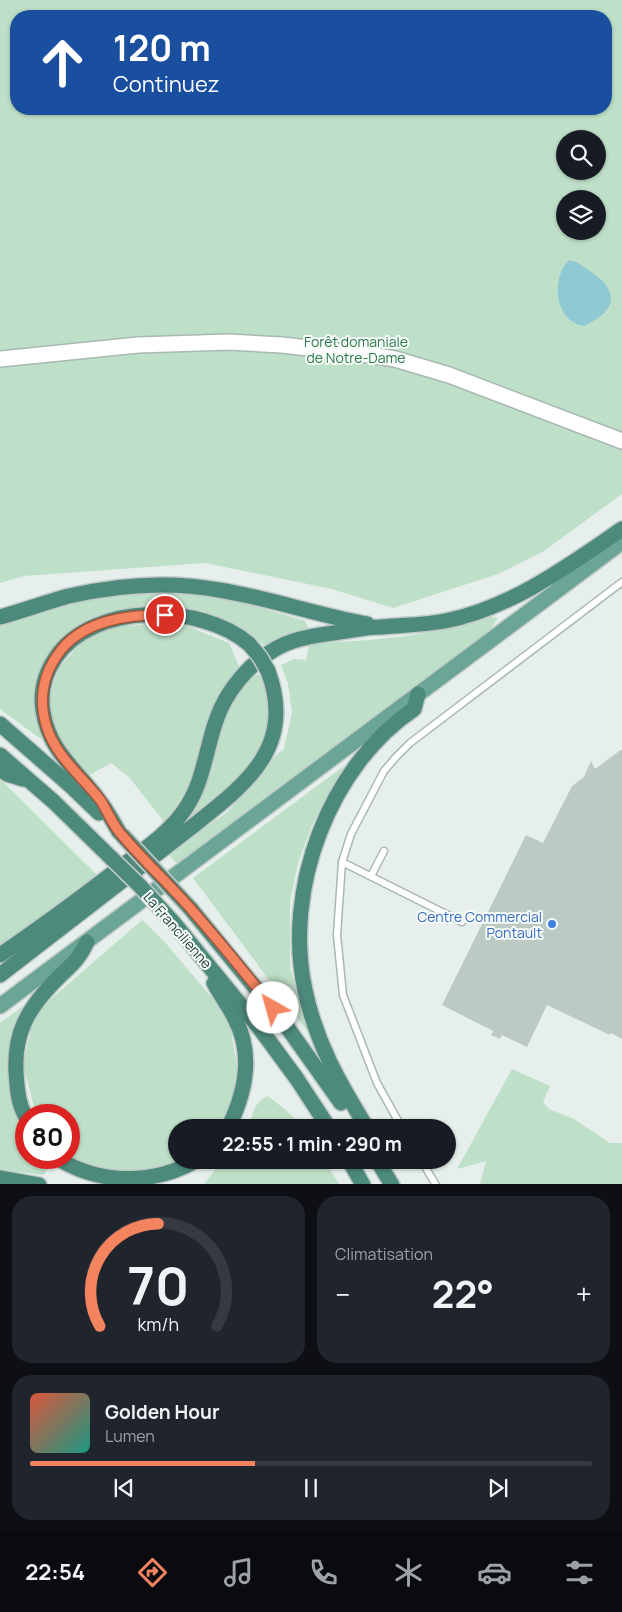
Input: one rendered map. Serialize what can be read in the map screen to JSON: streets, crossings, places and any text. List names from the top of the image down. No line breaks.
{"streets":{"highway":["La Francilienne"]},"parks":["Forêt domaniale de Notre-Dame"],"places":["Centre Commercial Pontault"],"page":{"turn":["120 m","Continuez"],"limit":"80","trip":"22:55 · 1 min · 290 m","tile":"Climatisation","heat":["−","22°","+"],"song":["Golden Hour","Lumen"],"tabs":"22:54","gauge":["70","km/h"]}}
